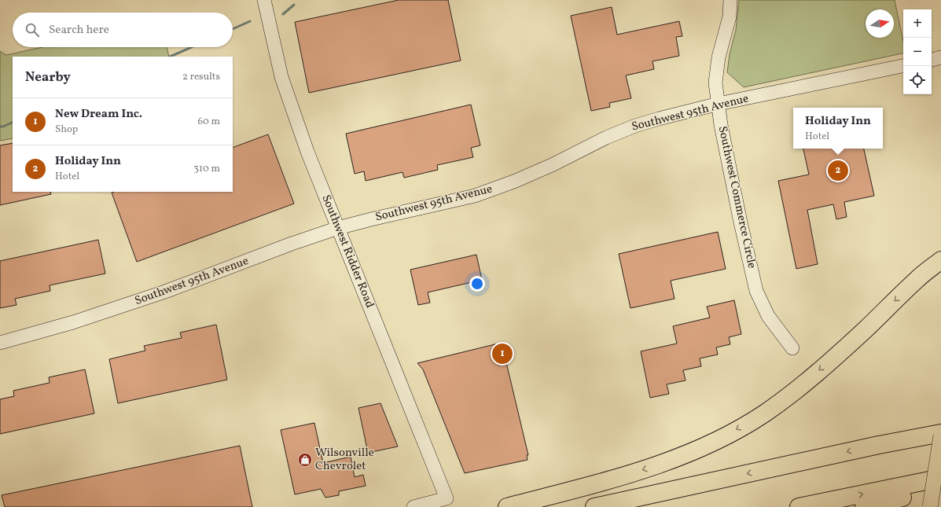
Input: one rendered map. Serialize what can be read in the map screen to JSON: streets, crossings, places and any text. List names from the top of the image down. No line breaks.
{"streets":{"main road":["Southwest 95th Avenue","Southwest Commerce Circle","Southwest Ridder Road"]},"crossings":[["Southwest 95th Avenue","Southwest Commerce Circle"],["Southwest 95th Avenue","Southwest Ridder Road"]],"places":{"shop":["Wilsonville Chevrolet"]},"north":"right","page":{"map_buttons":["+","−"],"search":"Search here","heading":["Nearby","2 results"],"list":[{"mark":"1","name":"New Dream Inc.","note":"Shop","value":"60 m"},{"mark":"2","name":"Holiday Inn","note":"Hotel","value":"310 m"}],"popup":["Holiday Inn","Hotel"],"pins":["2","1"]}}
